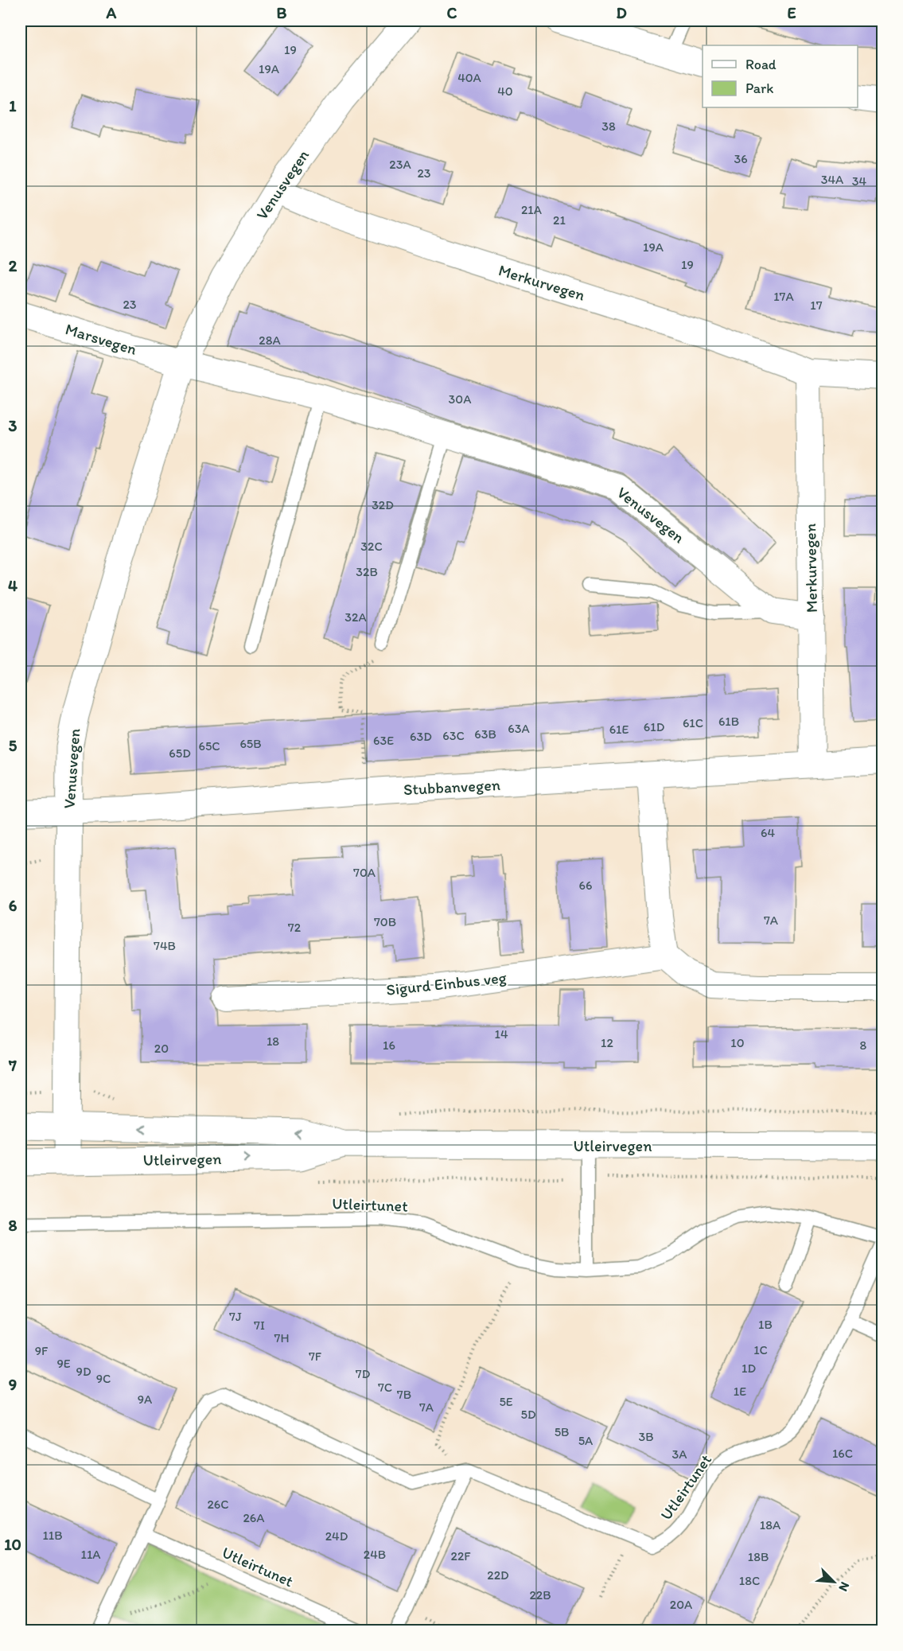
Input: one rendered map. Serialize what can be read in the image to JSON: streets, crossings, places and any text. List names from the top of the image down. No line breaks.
{"streets":{"street":["Venusvegen","Merkurvegen","Marsvegen","Stubbanvegen","Sigurd Einbus veg","Utleirvegen"],"lane":["Utleirtunet"]},"crossings":[["Venusvegen","Merkurvegen"],["Venusvegen","Marsvegen"],["Venusvegen","Stubbanvegen"],["Venusvegen","Utleirvegen"],["Merkurvegen","Stubbanvegen"]],"house_numbers":["19","19A","40A","40","38","36","23A","23","34A","34","21A","21","19A","19","17A","23","17","28A","30A","32D","32C","32B","32A","61B","61C","61D","63A","61E","63B","63C","63D","63E","65B","65C","65D","64","70A","66","7A","70B","72","74B","14","18","12","10","16","8","20","7J","1B","7I","7H","1C","9F","7F","9E","1D","9D","7D","9C","7C","1E","7B","9A","5E","7A","5D","5B","3B","5A","16C","3A","26C","26A","18A","11B","24D","11A","24B","22F","18B","22D","18C","22B","20A"],"legend":["Road","Park"],"north":"bottom right","grid":{"columns":["A","B","C","D","E"],"rows":["1","2","3","4","5","6","7","8","9","10"]}}
